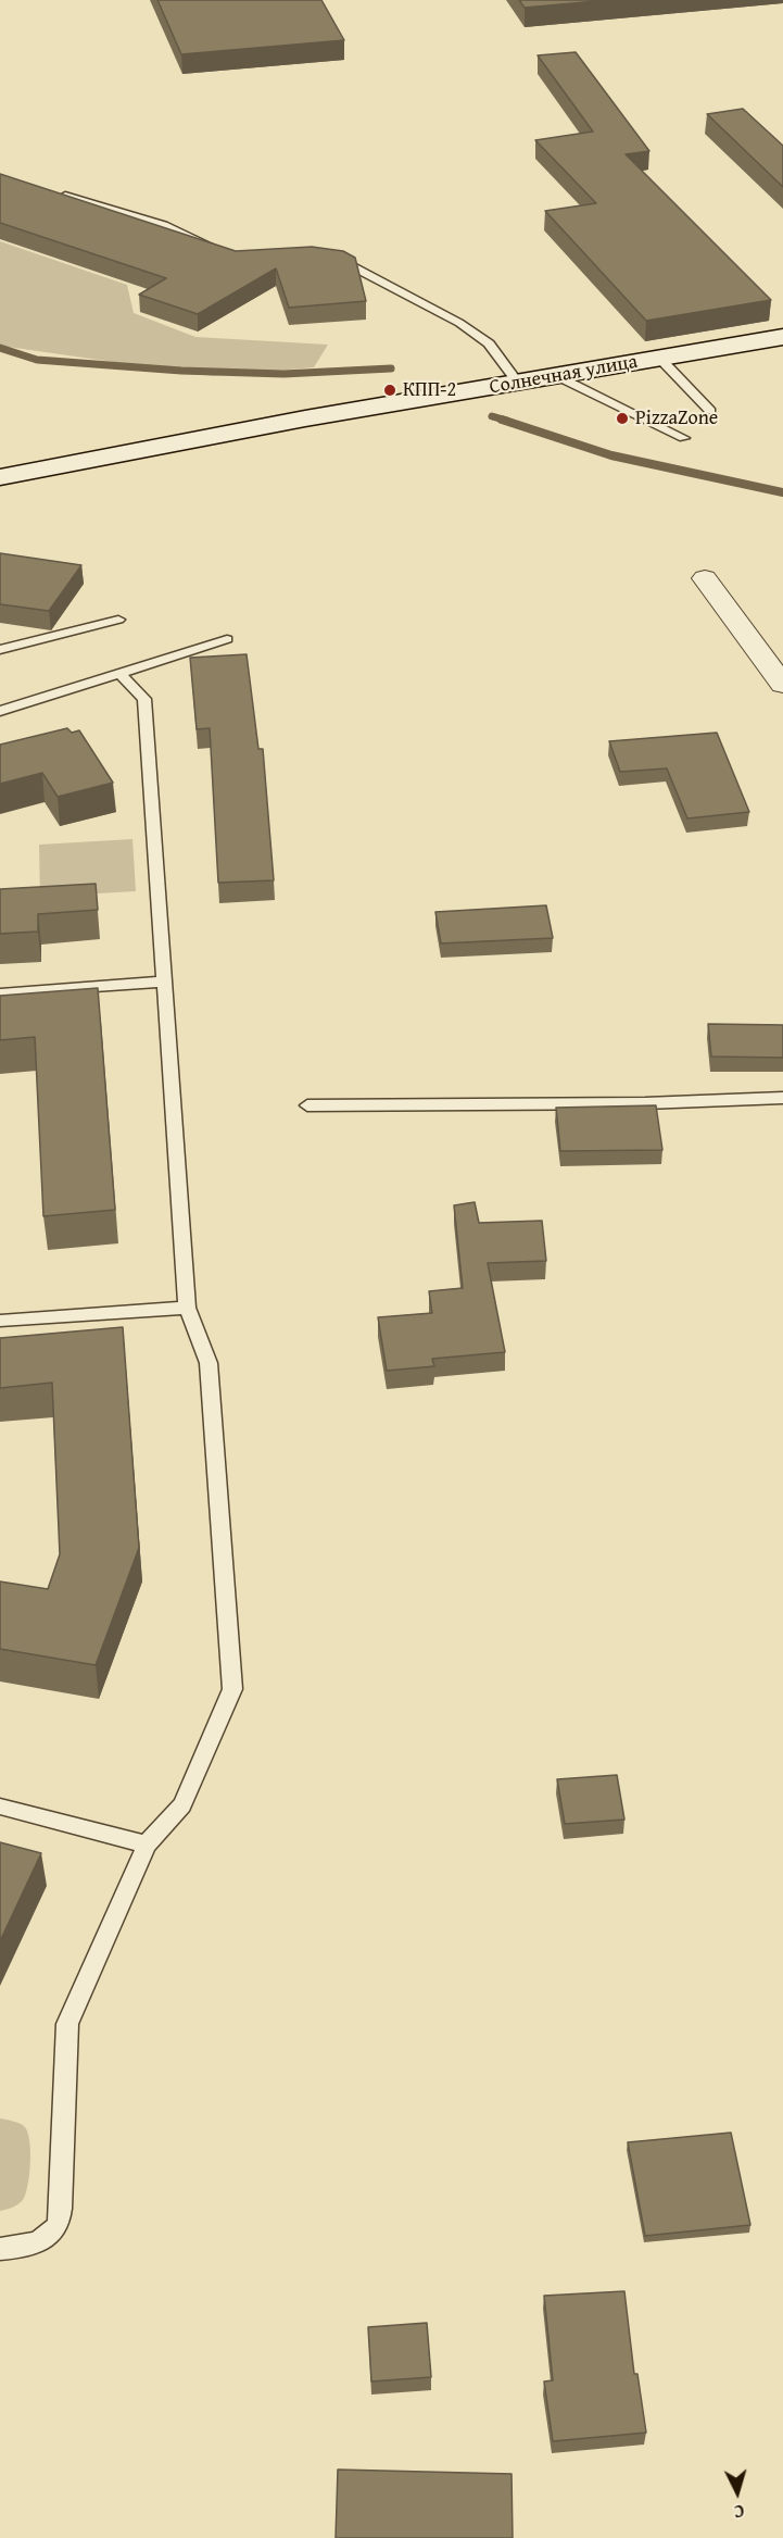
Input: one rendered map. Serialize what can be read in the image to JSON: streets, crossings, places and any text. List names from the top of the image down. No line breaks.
{"streets":{"street":["Солнечная улица"]},"places":["КПП-2","PizzaZone"],"north":"bottom"}
